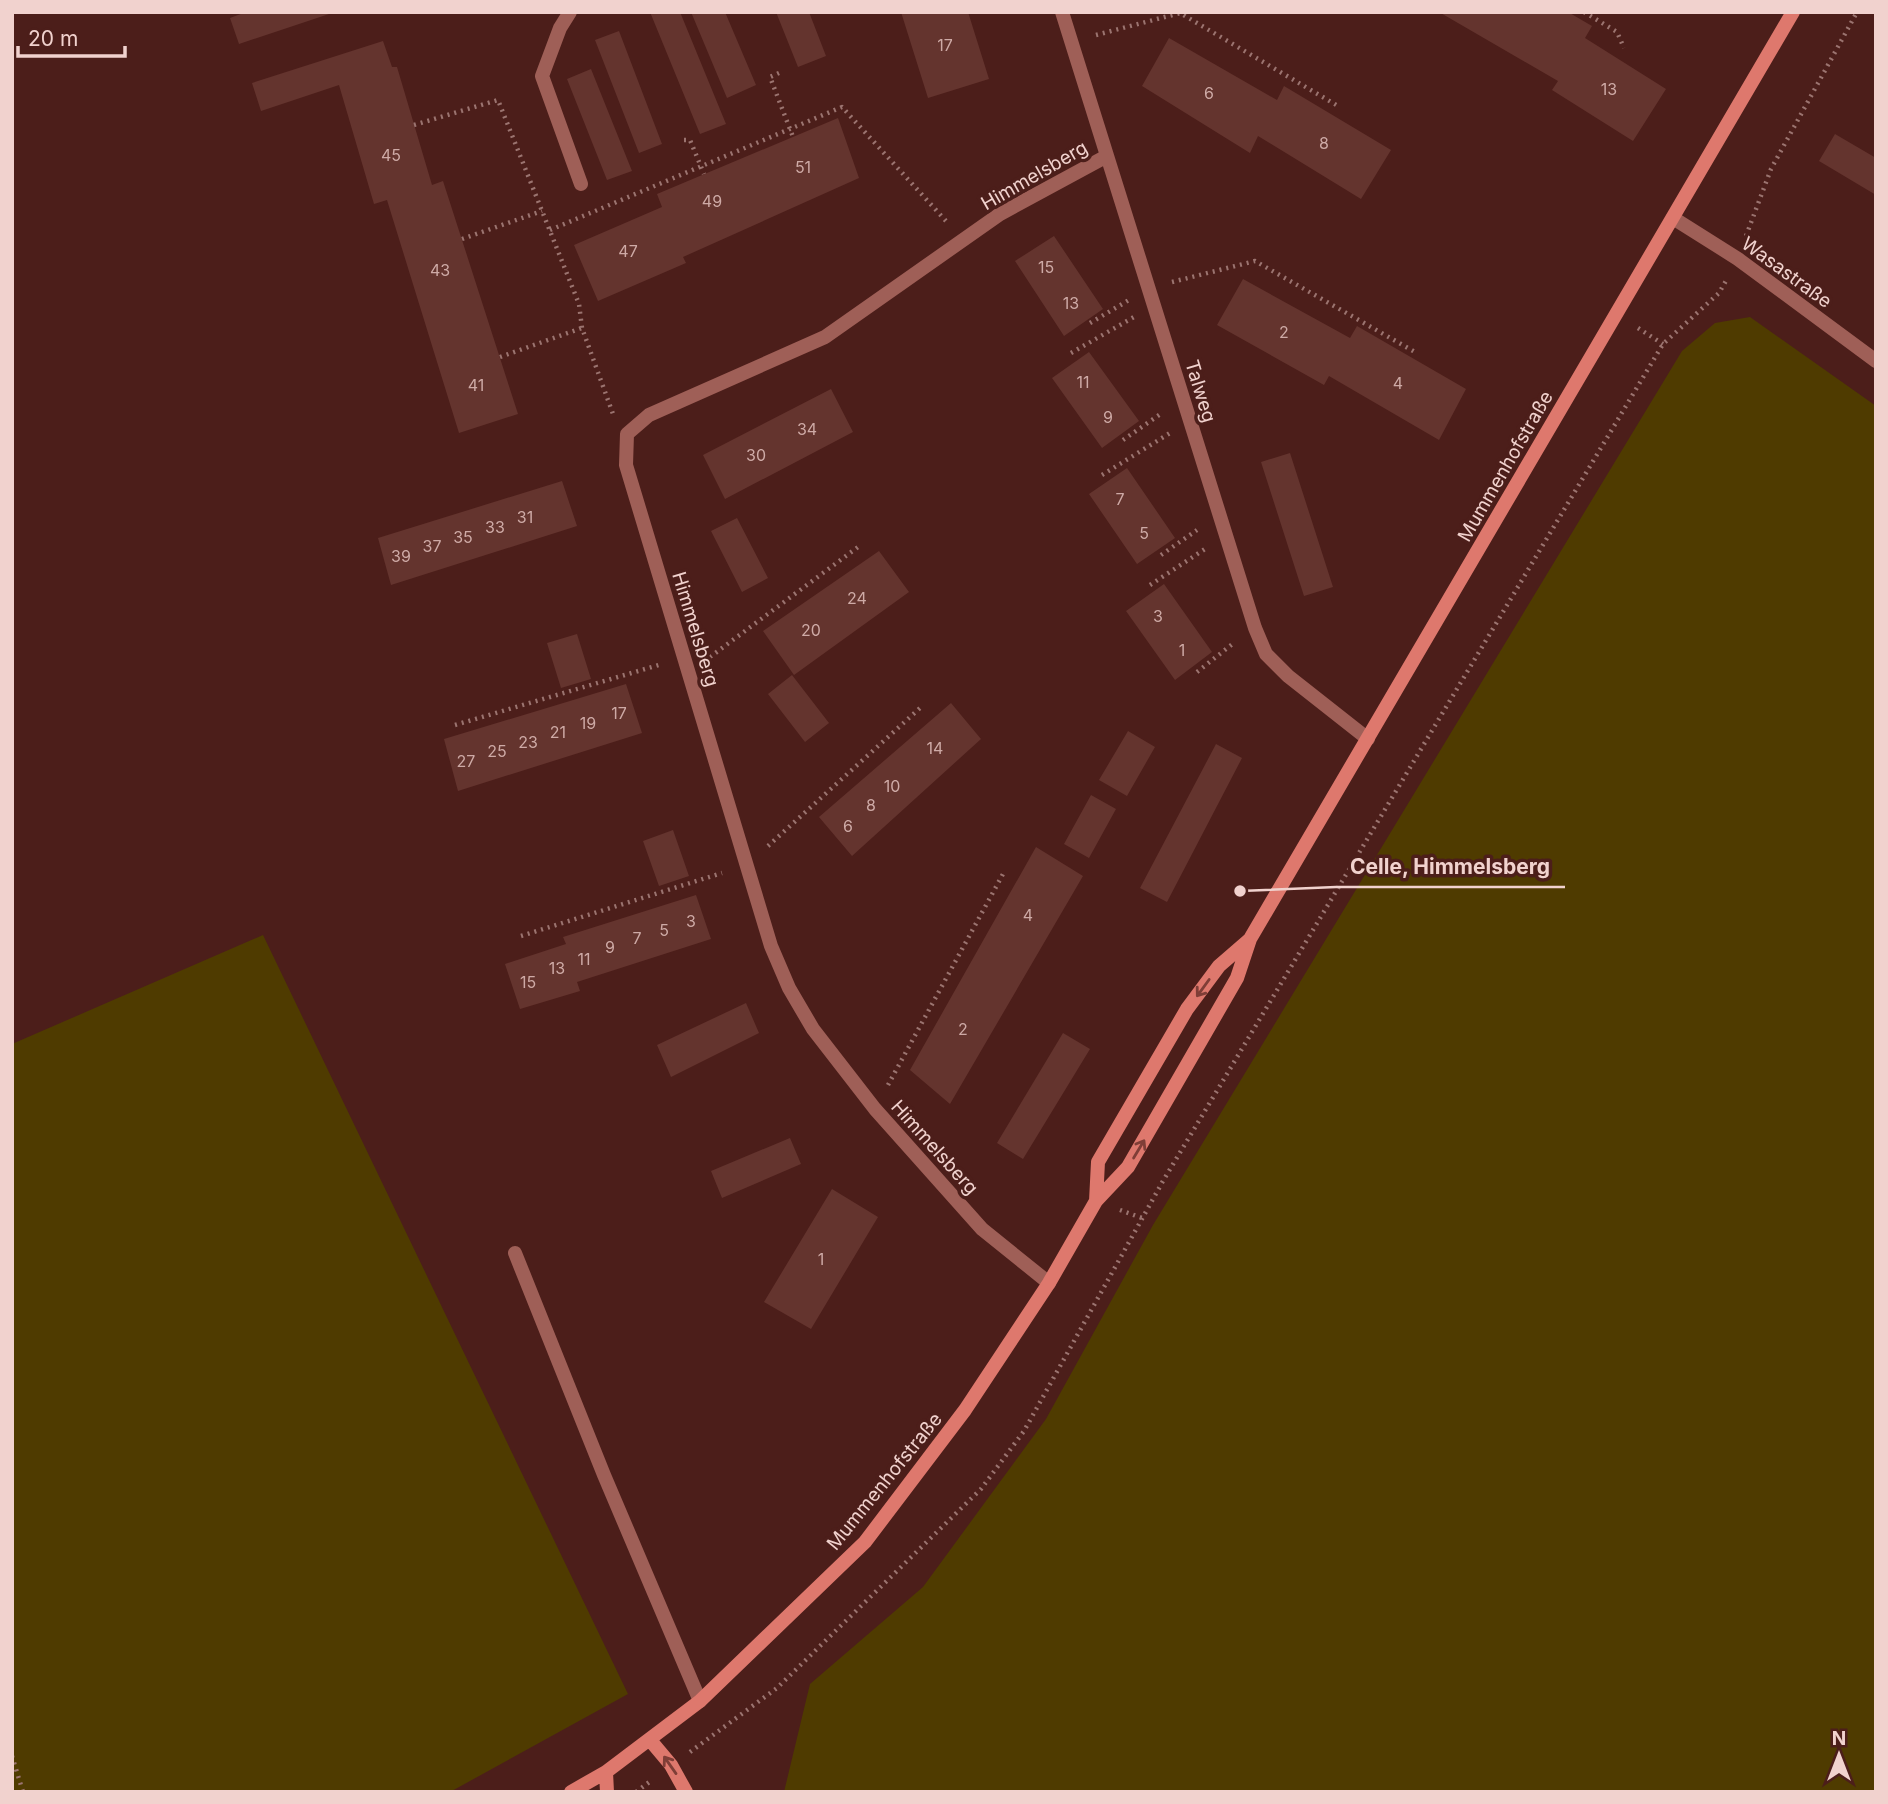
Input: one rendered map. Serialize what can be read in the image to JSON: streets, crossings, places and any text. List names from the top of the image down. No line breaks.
{"streets":{"street":["Himmelsberg","Wasastraße","Talweg","Mummenhofstraße"]},"crossings":[["Himmelsberg","Talweg"],["Himmelsberg","Mummenhofstraße"],["Wasastraße","Mummenhofstraße"],["Talweg","Mummenhofstraße"]],"places":["Celle, Himmelsberg"],"house_numbers":["17","13","6","8","45","51","49","47","15","43","13","2","11","4","41","9","34","30","7","31","33","5","35","37","39","24","3","20","1","17","19","21","23","14","25","27","10","8","6","4","3","5","7","9","11","13","15","2","1"],"scale_bar":"20 m","north":"top"}
